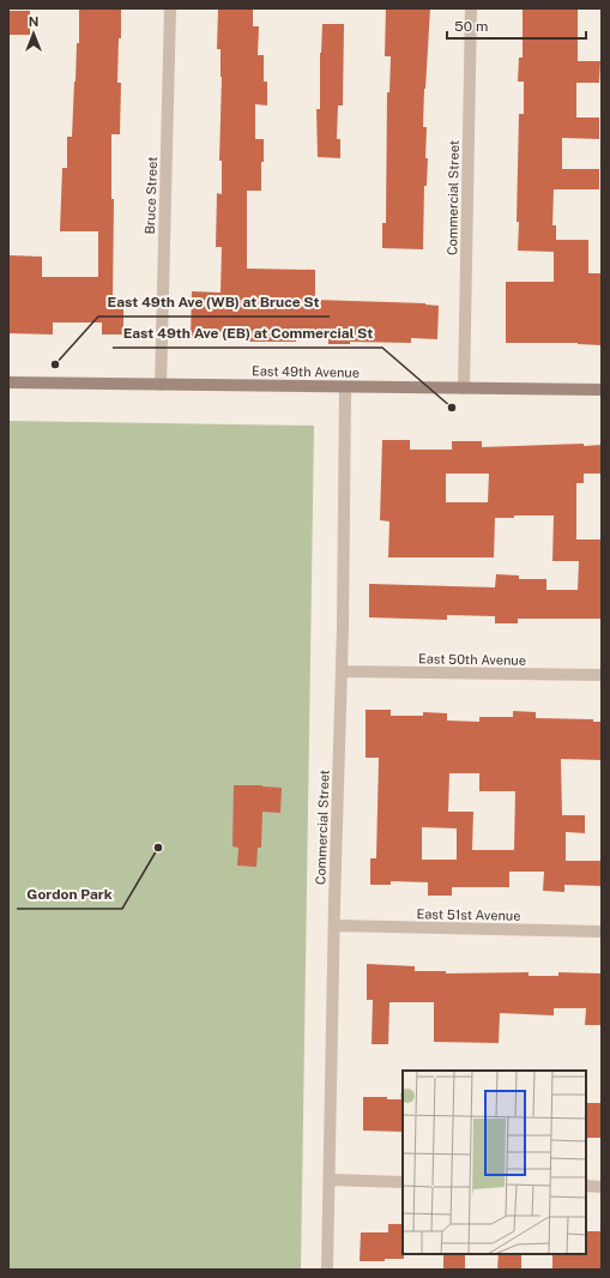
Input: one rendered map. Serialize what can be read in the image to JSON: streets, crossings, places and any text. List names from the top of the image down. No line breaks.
{"streets":{"street":["Bruce Street","Commercial Street","East 49th Avenue","East 50th Avenue","East 51st Avenue"]},"crossings":[["Bruce Street","East 49th Avenue"],["Commercial Street","East 49th Avenue"],["Commercial Street","East 50th Avenue"],["Commercial Street","East 51st Avenue"]],"places":["East 49th Ave (WB) at Bruce St","East 49th Ave (EB) at Commercial St","Gordon Park"],"scale_bar":"50 m","north":"top"}
